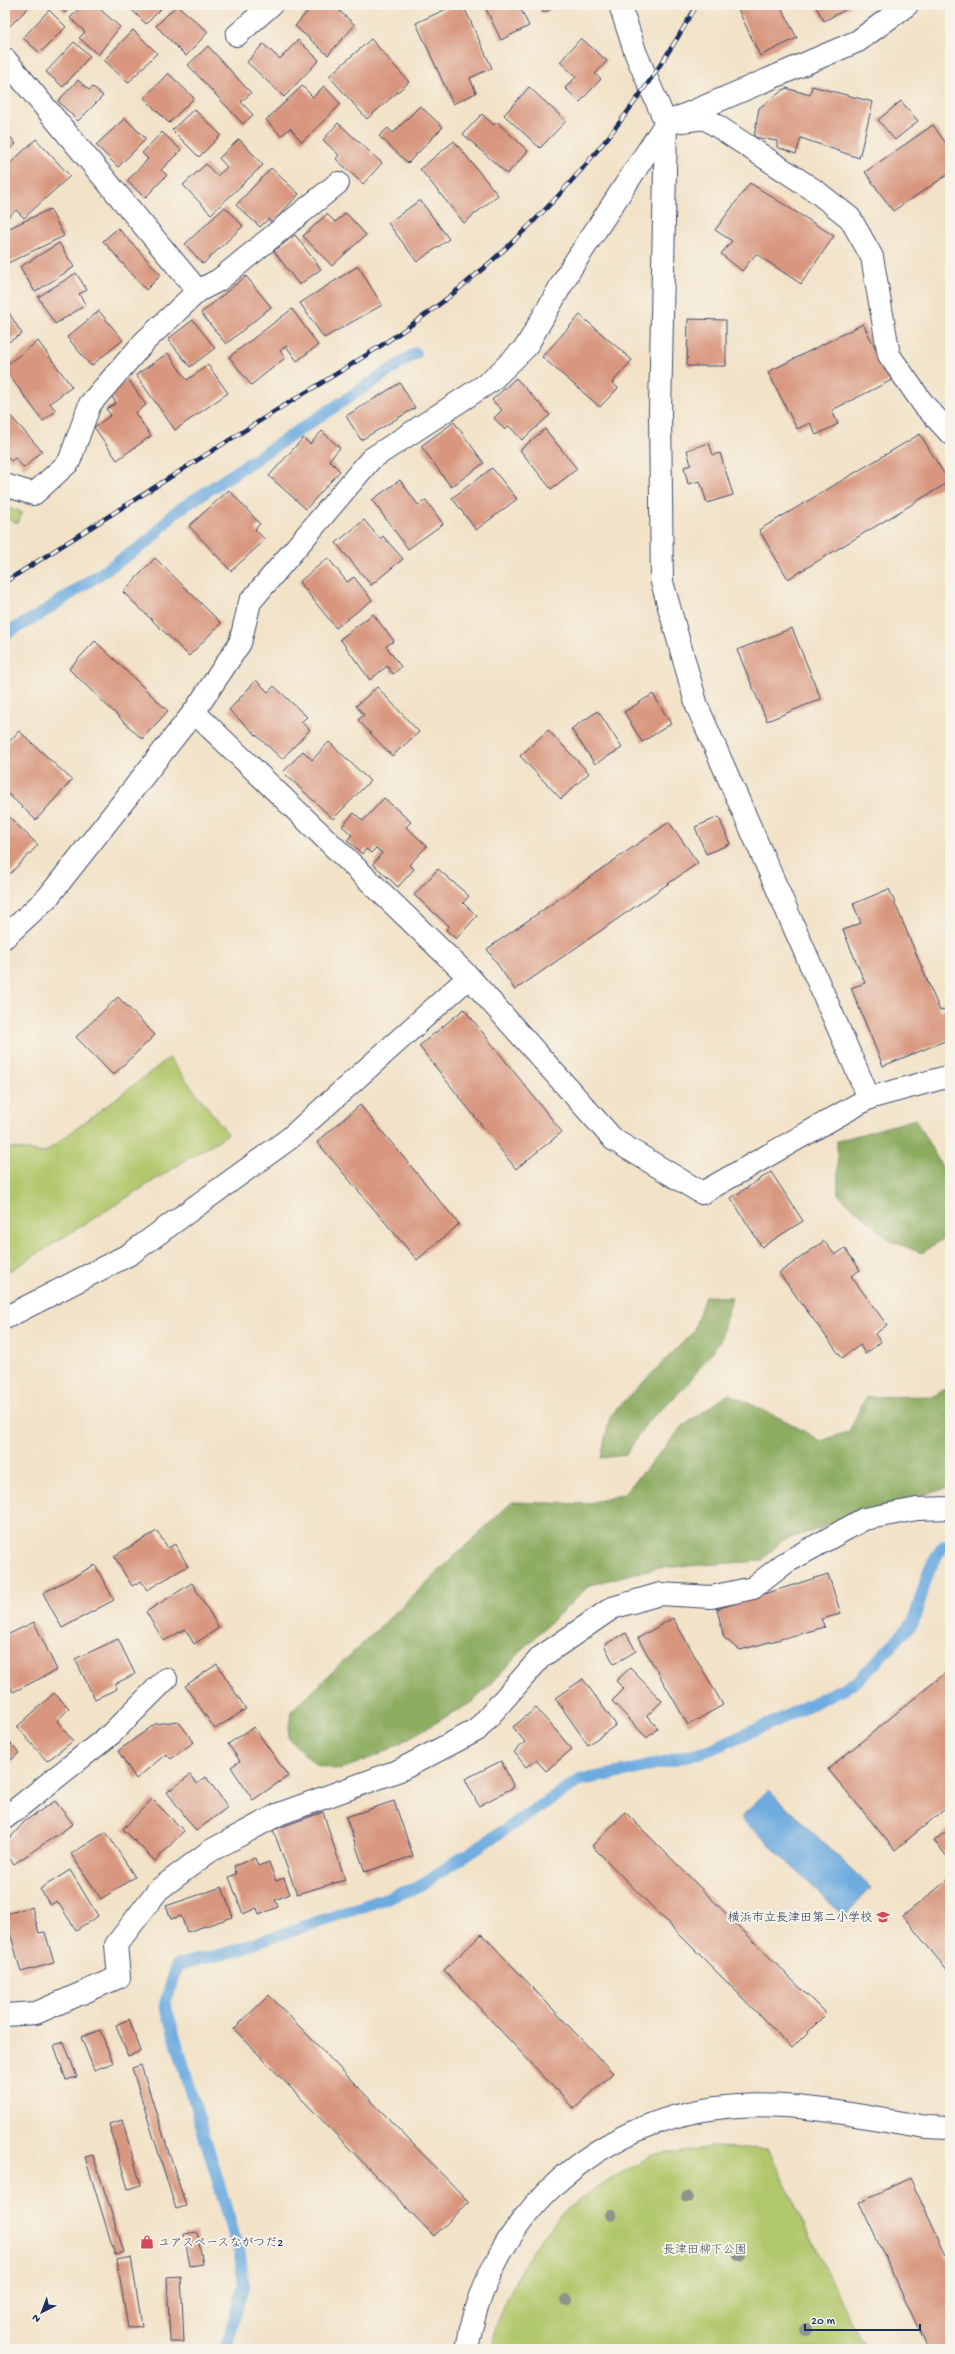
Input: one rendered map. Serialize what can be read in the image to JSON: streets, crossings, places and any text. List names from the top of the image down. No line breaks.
{"parks":["長津田柳下公園"],"places":{"school or university":["横浜市立長津田第二小学校"],"shop":["ユアスペースながつだ2"]},"scale_bar":"20 m","north":"bottom left"}
